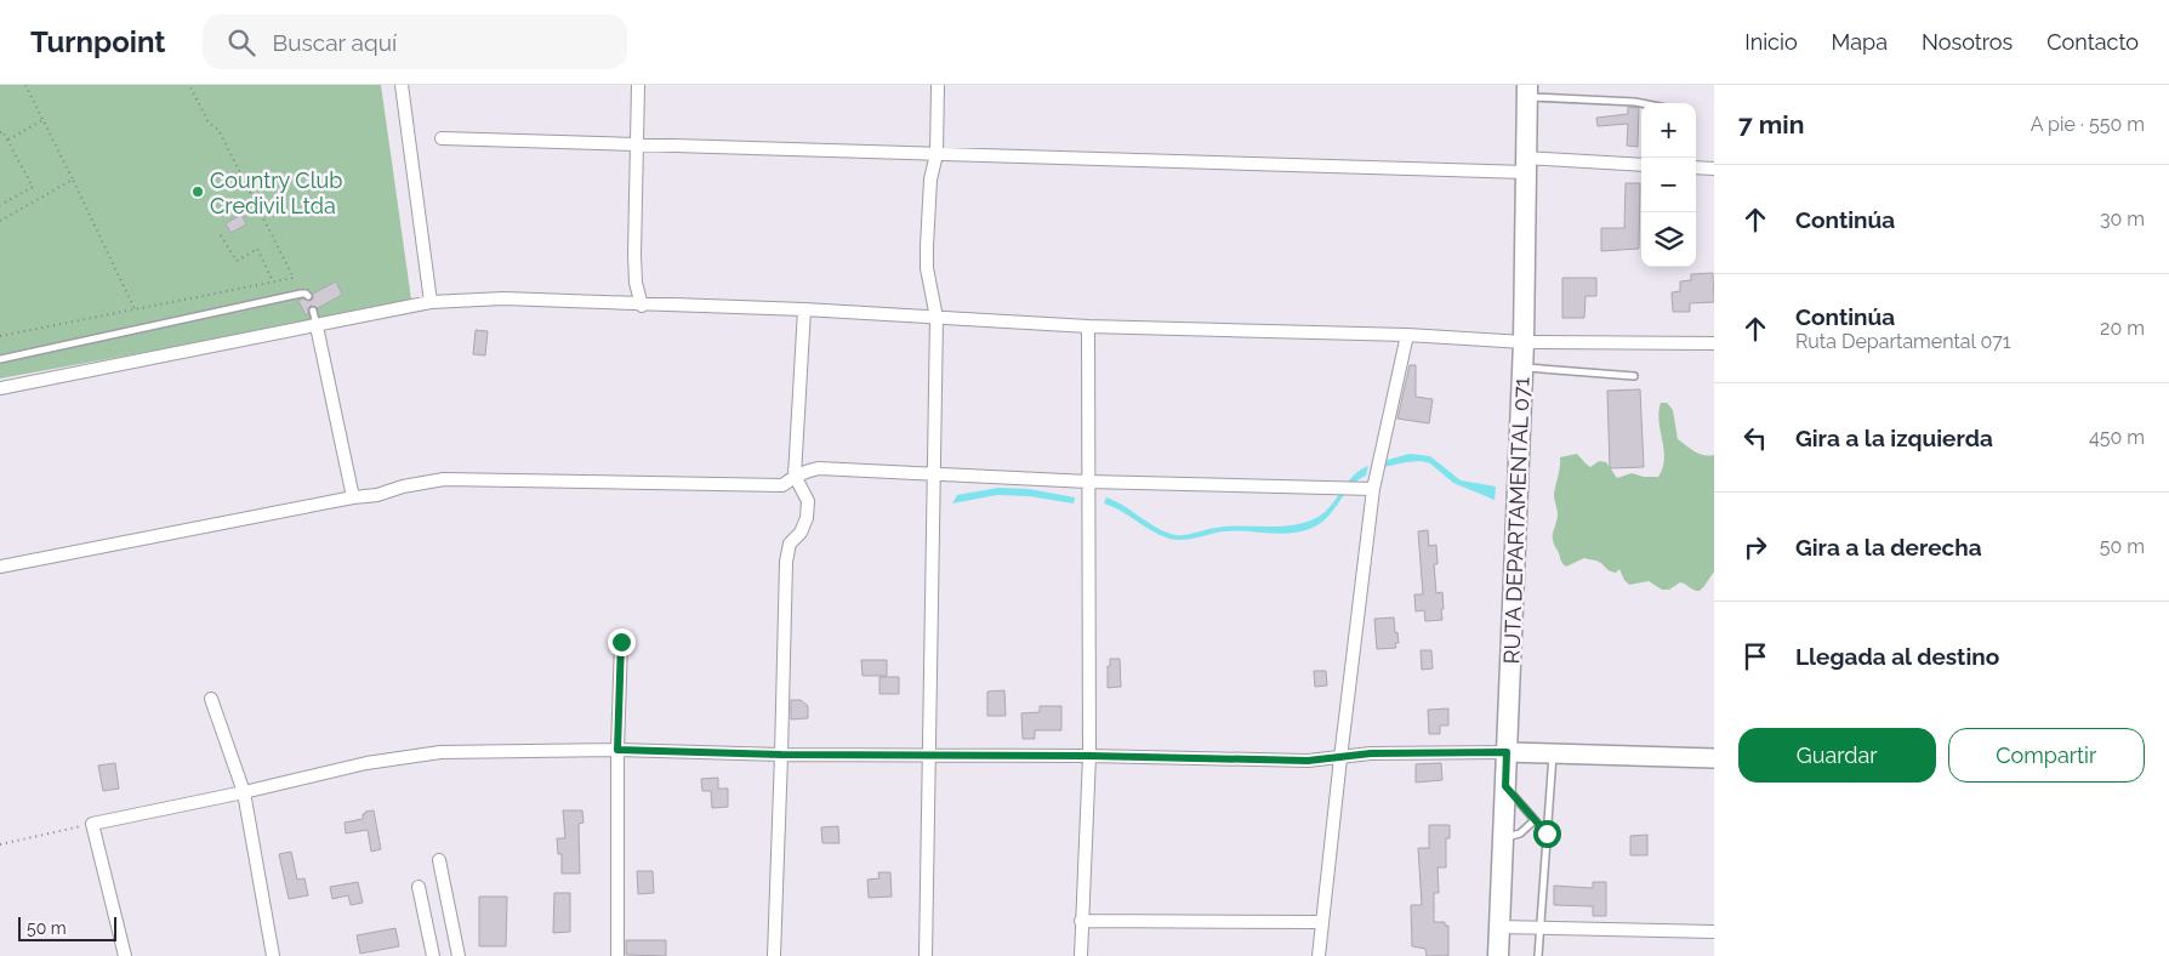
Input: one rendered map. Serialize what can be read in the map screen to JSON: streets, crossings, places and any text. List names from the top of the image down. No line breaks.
{"streets":{"main road":["RUTA DEPARTAMENTAL 071"]},"places":["Country Club Credivil Ltda"],"scale_bar":"50 m","page":{"header":"Turnpoint","search":"Buscar aquí","nav":["Inicio","Mapa","Nosotros","Contacto"],"heading":["7 min","A pie · 550 m"],"map_buttons":["+","−"],"list":[["Continúa","30 m"],["Continúa","Ruta Departamental 071","20 m"],["Gira a la izquierda","450 m"],["Gira a la derecha","50 m"],"Llegada al destino"],"buttons":["Guardar","Compartir"],"scale":"50 m"}}
